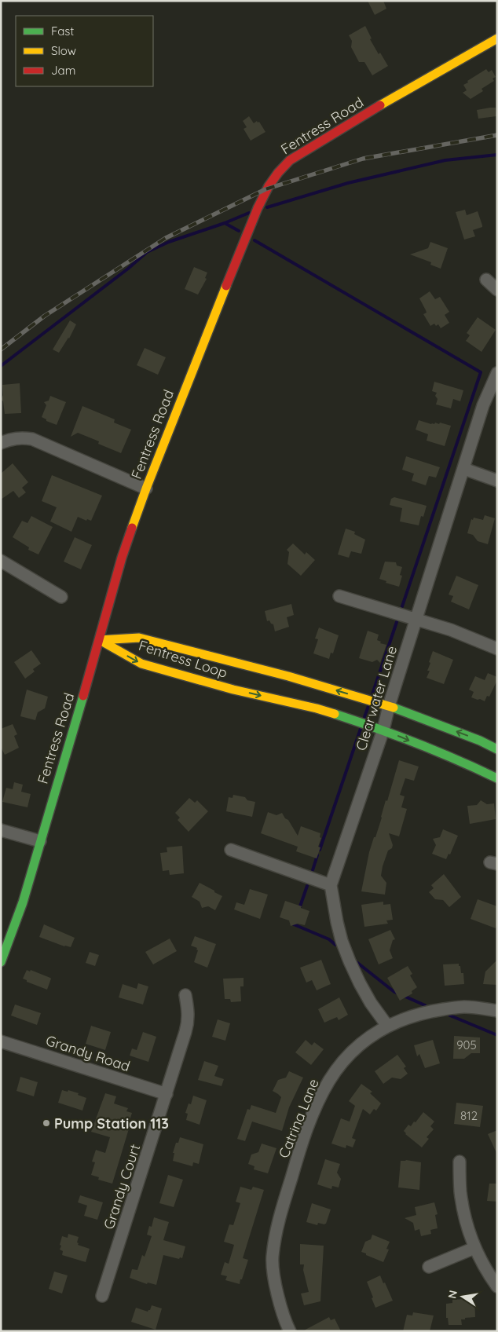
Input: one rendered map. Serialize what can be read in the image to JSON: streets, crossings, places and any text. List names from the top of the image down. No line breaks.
{"streets":{"street":["Fentress Road","Fentress Loop","Clearwater Lane","Grandy Road","Catrina Lane","Grandy Court"]},"crossings":[["Fentress Road","Fentress Loop"],["Fentress Loop","Clearwater Lane"],["Clearwater Lane","Catrina Lane"],["Grandy Road","Grandy Court"]],"places":["Pump Station 113"],"house_numbers":["905","812"],"legend":["Fast","Slow","Jam"],"north":"left"}
